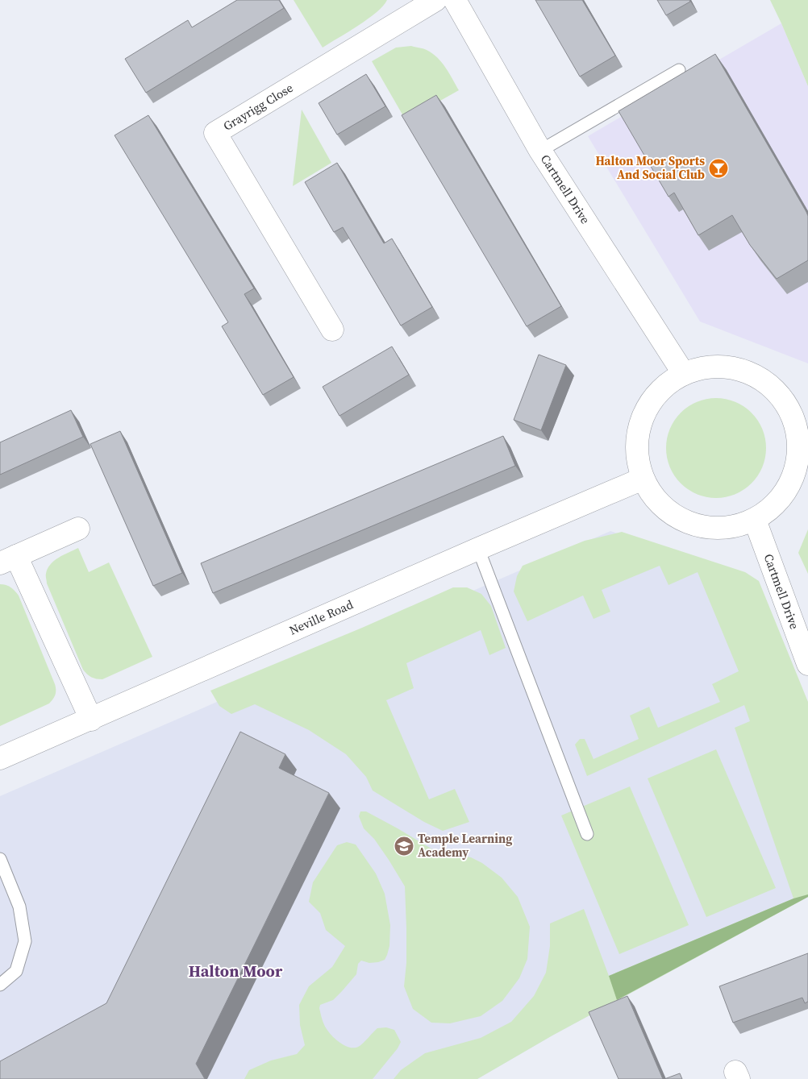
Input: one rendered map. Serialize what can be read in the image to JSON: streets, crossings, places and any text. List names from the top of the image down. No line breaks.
{"streets":{"street":["Grayrigg Close","Cartmell Drive","Neville Road"]},"districts":["Halton Moor"],"places":{"bar":["Halton Moor Sports And Social Club"],"school or university":["Temple Learning Academy"]}}
